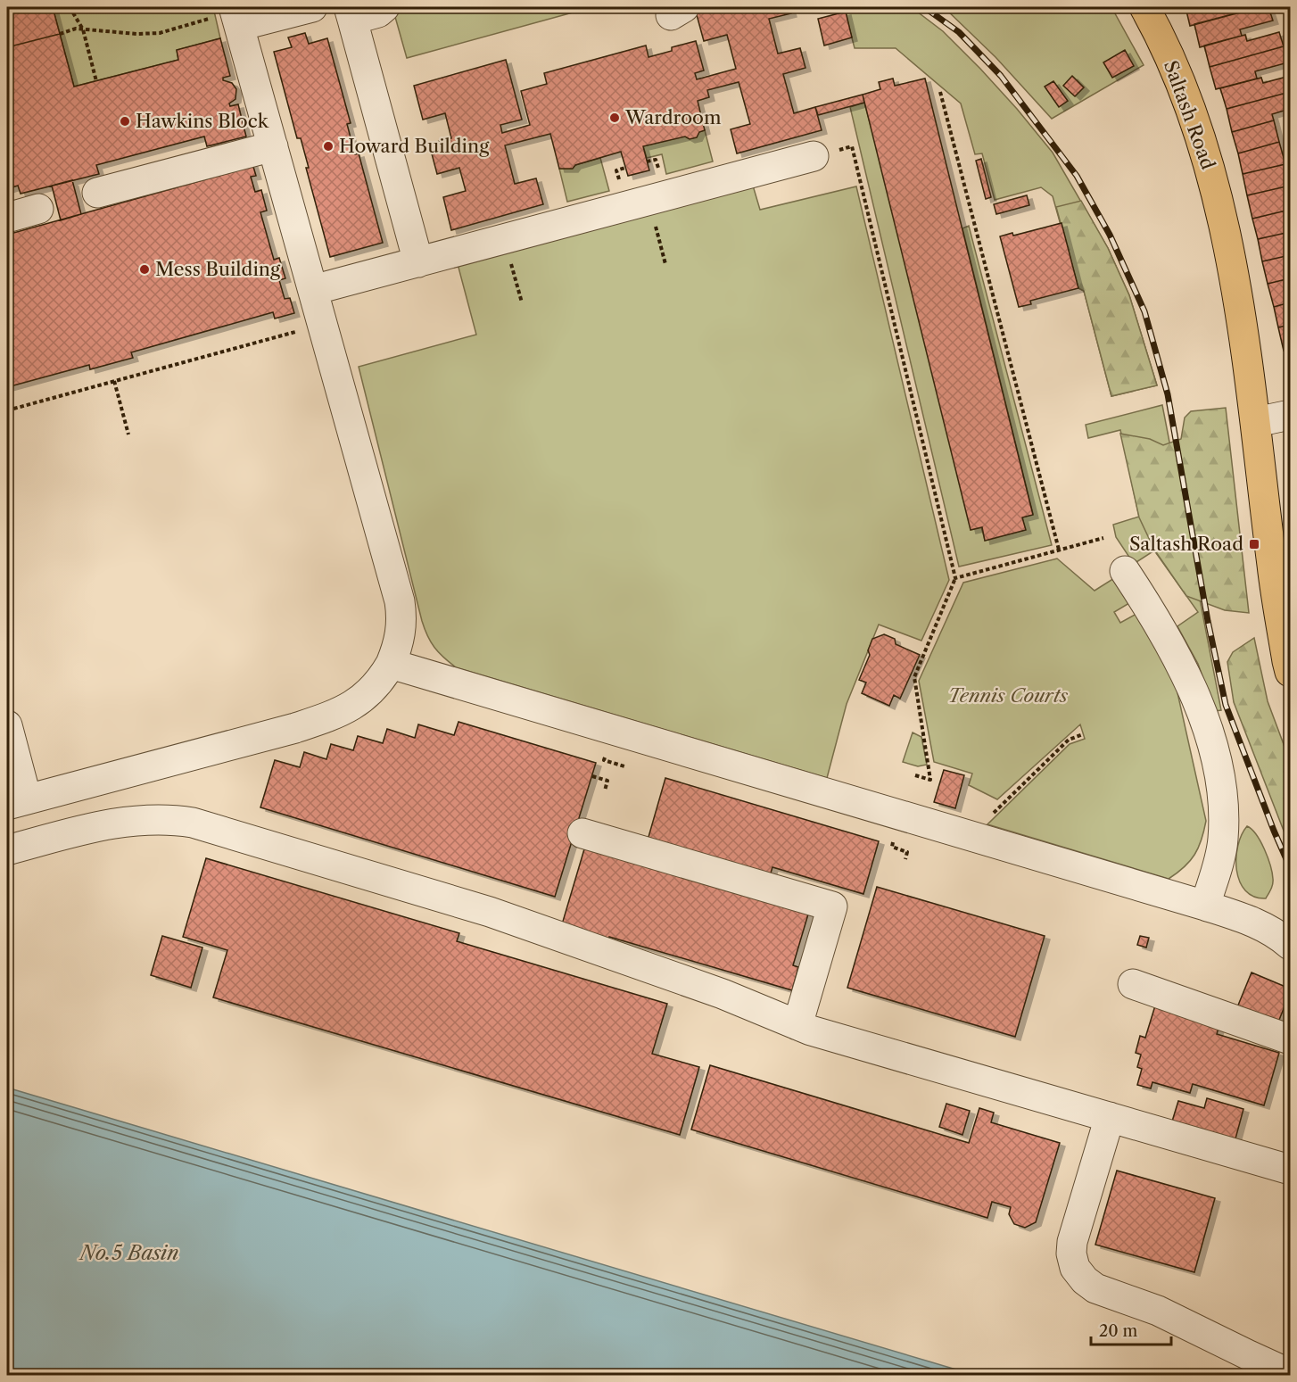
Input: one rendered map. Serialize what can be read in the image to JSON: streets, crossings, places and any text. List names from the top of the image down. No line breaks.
{"streets":{"main road":["Saltash Road"]},"water":["No.5 Basin"],"parks":["Tennis Courts"],"places":{"other":["Wardroom","Hawkins Block","Howard Building","Mess Building"],"transit":["Saltash Road"]},"scale_bar":"20 m"}
